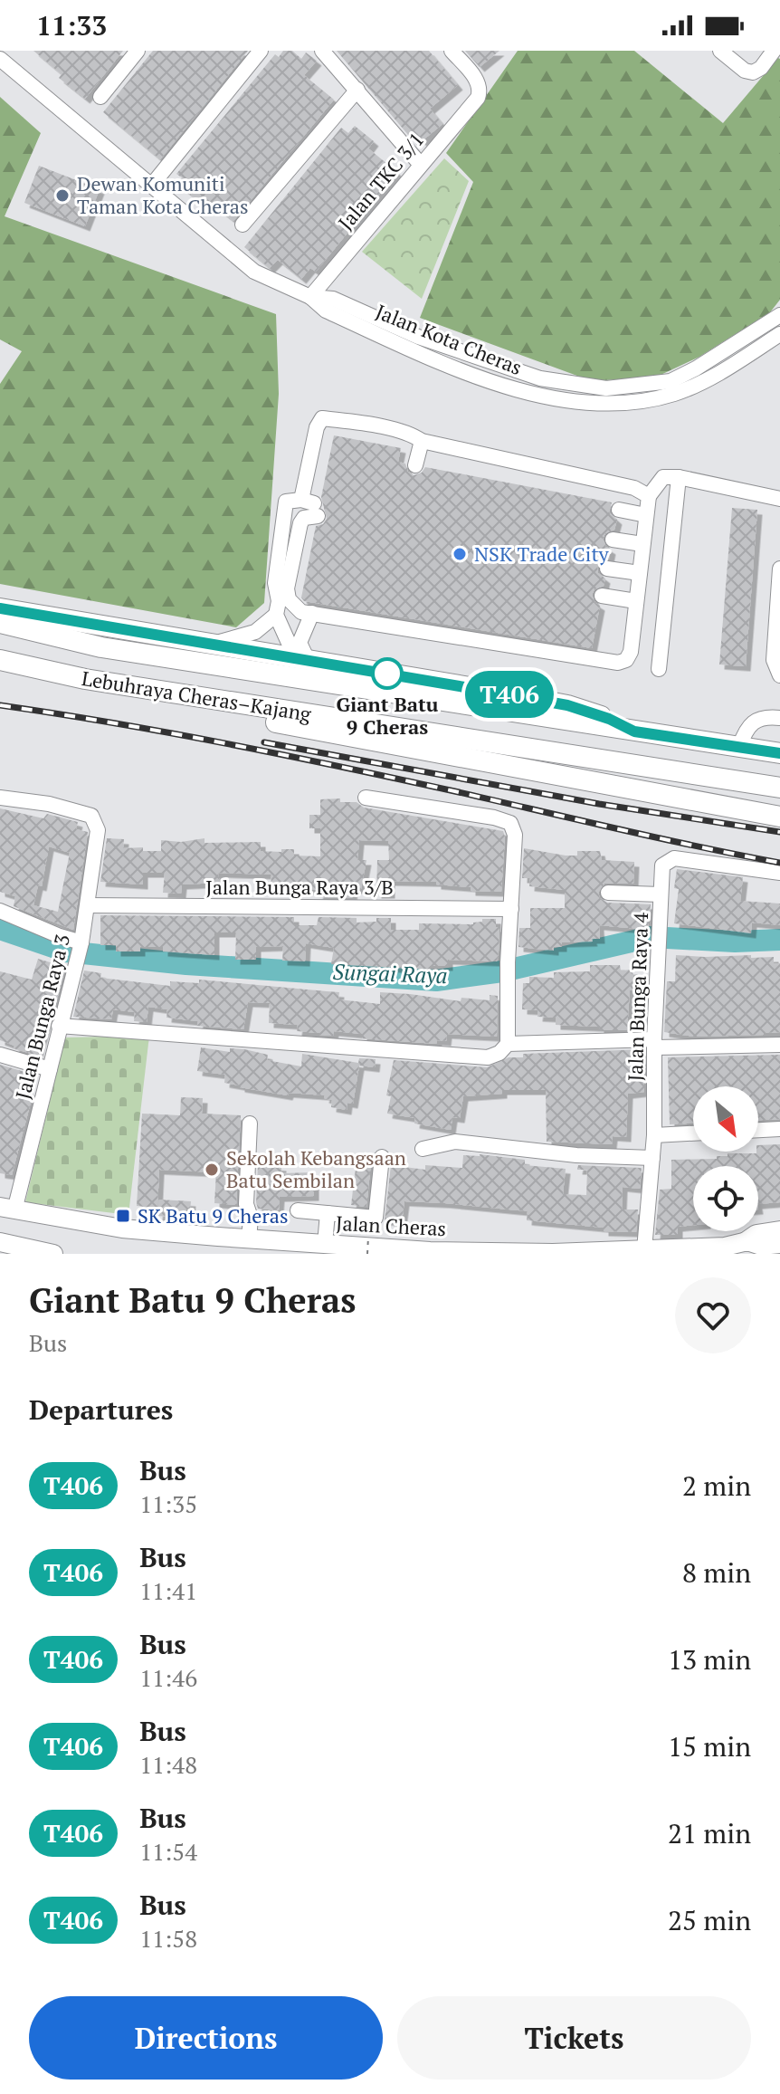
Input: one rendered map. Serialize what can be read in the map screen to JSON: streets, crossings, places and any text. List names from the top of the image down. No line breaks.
{"streets":{"highway":["Lebuhraya Cheras–Kajang"],"main road":["Jalan Cheras"],"street":["Jalan TKC 3/1","Jalan Kota Cheras","Jalan Bunga Raya 3/B","Jalan Bunga Raya 4","Jalan Bunga Raya 3"]},"crossings":[["Jalan TKC 3/1","Jalan Kota Cheras"],["Jalan Bunga Raya 3/B","Jalan Bunga Raya 3"],["Jalan Bunga Raya 4","Jalan Cheras"],["Jalan Bunga Raya 3","Jalan Cheras"]],"water":["Sungai Raya"],"places":{"other":["Dewan Komuniti Taman Kota Cheras","NSK Trade City","Giant Batu 9 Cheras","Sekolah Kebangsaan Batu Sembilan"],"transit":["SK Batu 9 Cheras"]},"lines":["bus line T406"],"north":"bottom right","page":{"status":"11:33","on_map":"T406","heading":[["Giant Batu 9 Cheras","Bus"],"Departures"],"list":[{"mark":"T406","name":"Bus","note":"11:35","value":"2 min"},{"mark":"T406","name":"Bus","note":"11:41","value":"8 min"},{"mark":"T406","name":"Bus","note":"11:46","value":"13 min"},{"mark":"T406","name":"Bus","note":"11:48","value":"15 min"},{"mark":"T406","name":"Bus","note":"11:54","value":"21 min"},{"mark":"T406","name":"Bus","note":"11:58","value":"25 min"}],"buttons":["Directions","Tickets"]}}
